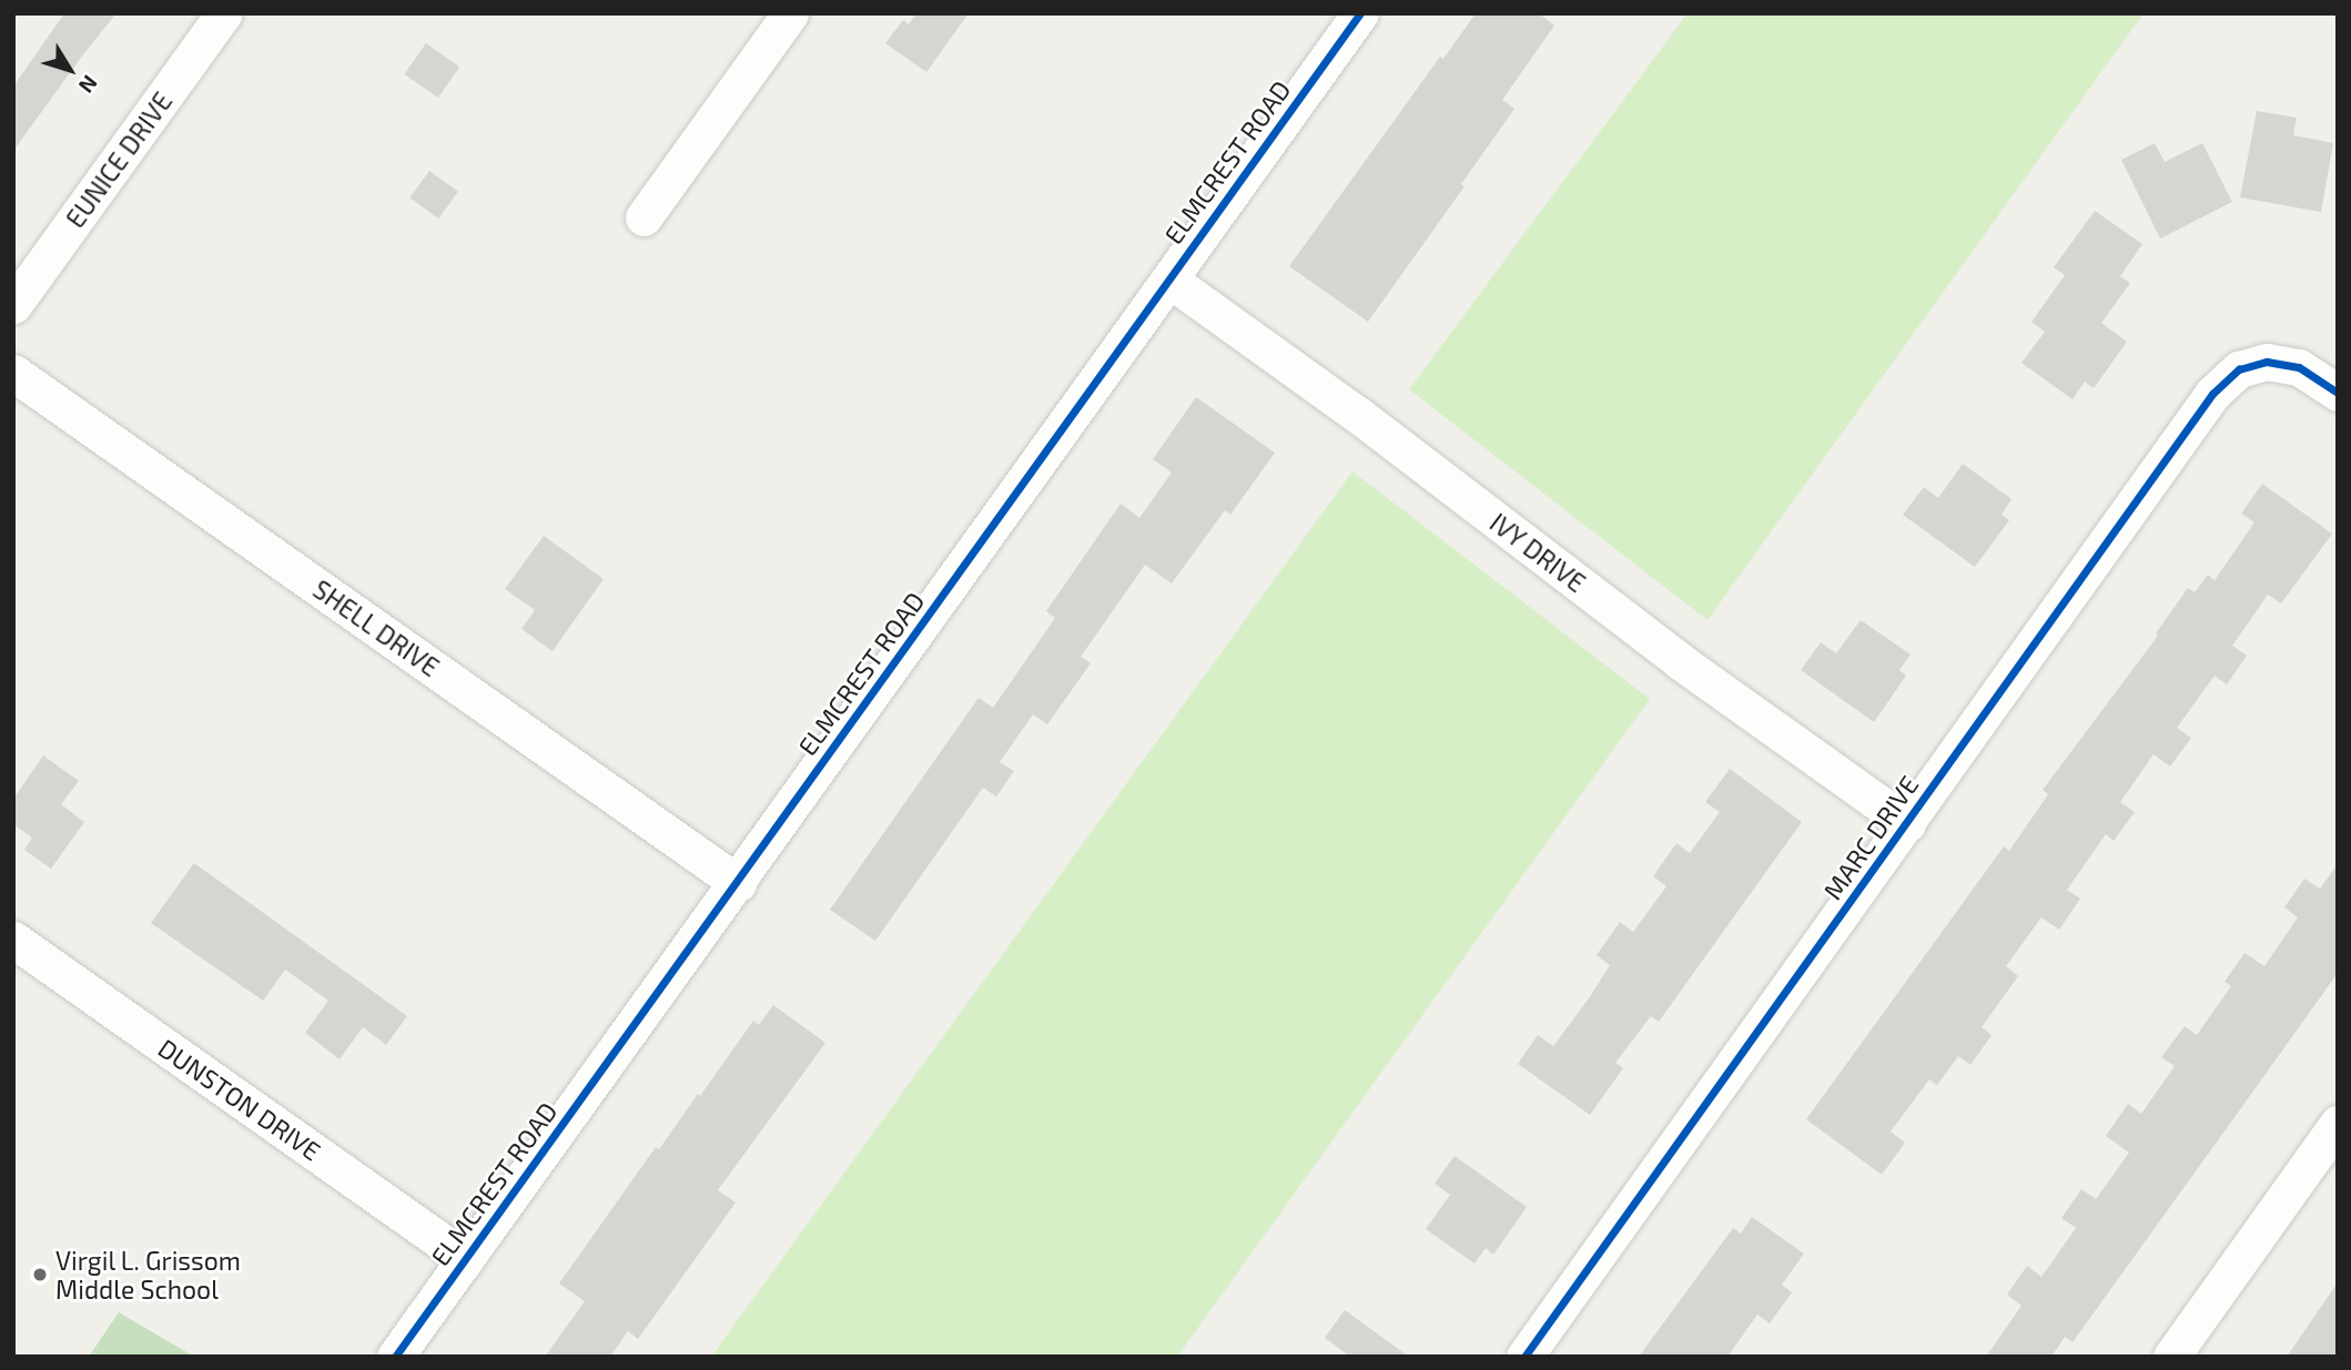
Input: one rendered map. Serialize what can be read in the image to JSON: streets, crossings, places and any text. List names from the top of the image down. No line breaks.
{"streets":{"street":["EUNICE DRIVE","ELMCREST ROAD","IVY DRIVE","SHELL DRIVE","MARC DRIVE","DUNSTON DRIVE"]},"crossings":[["ELMCREST ROAD","IVY DRIVE"],["ELMCREST ROAD","SHELL DRIVE"],["ELMCREST ROAD","DUNSTON DRIVE"],["IVY DRIVE","MARC DRIVE"]],"places":["Virgil L. Grissom Middle School"],"north":"bottom right"}
